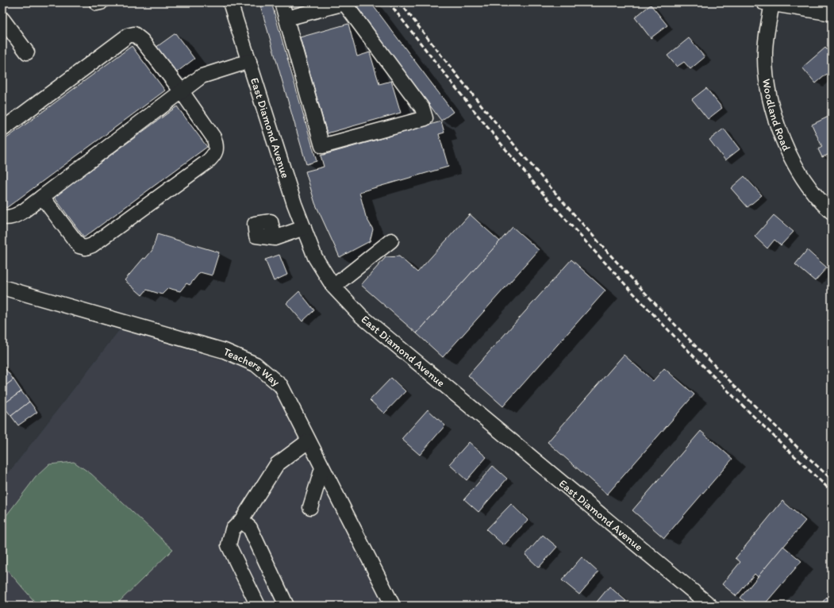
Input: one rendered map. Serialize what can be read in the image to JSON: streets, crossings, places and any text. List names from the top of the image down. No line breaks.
{"streets":{"street":["Woodland Road","East Diamond Avenue","Teachers Way"]}}
